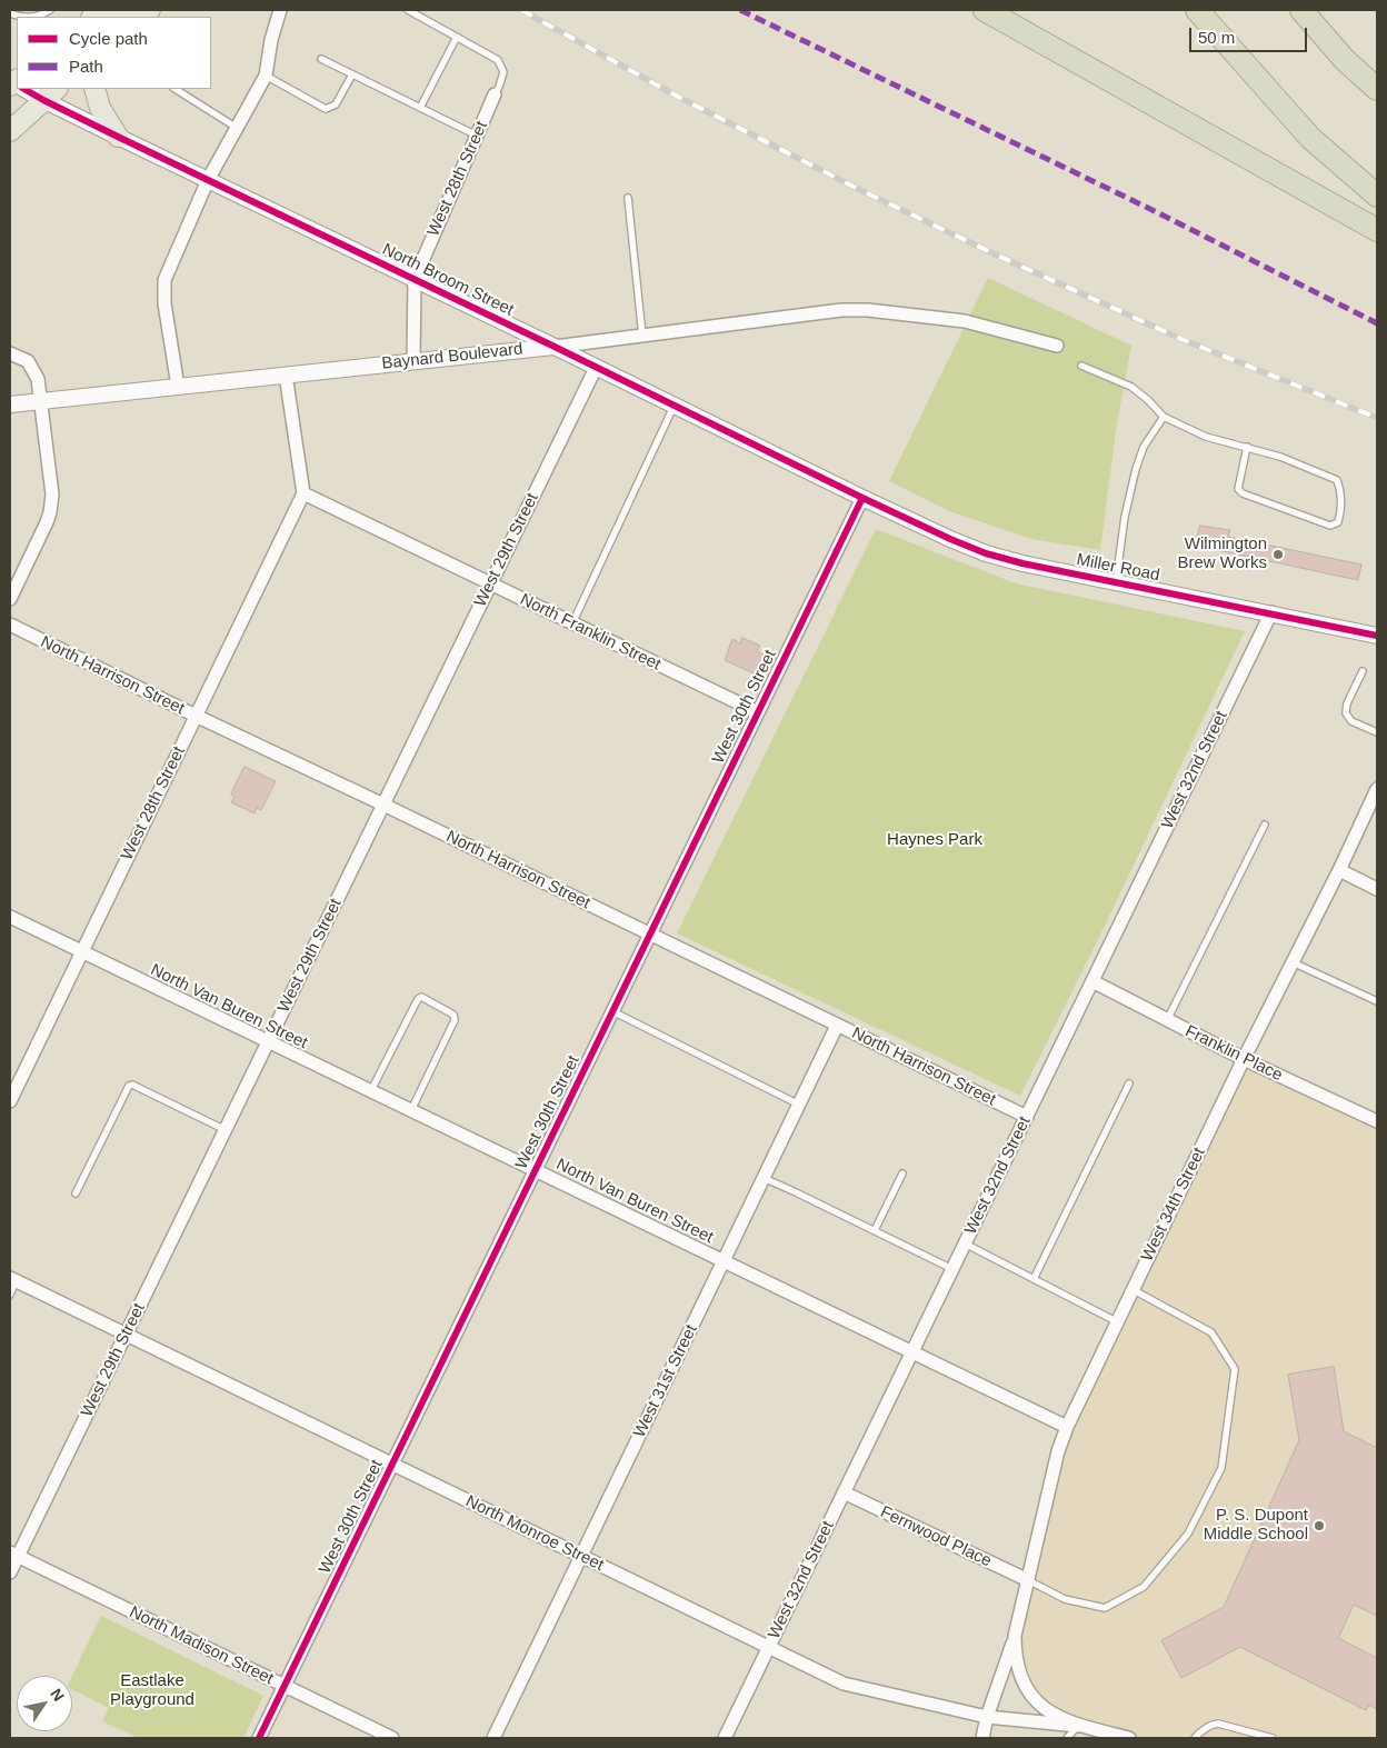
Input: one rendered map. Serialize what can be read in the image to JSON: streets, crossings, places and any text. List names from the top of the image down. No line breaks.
{"streets":{"street":["West 28th Street","North Broom Street","Baynard Boulevard","West 29th Street","Miller Road","North Franklin Street","North Harrison Street","West 30th Street","West 32nd Street","North Van Buren Street","Franklin Place","West 34th Street","West 31st Street","North Monroe Street","Fernwood Place","North Madison Street"]},"crossings":[["West 28th Street","North Broom Street"],["West 28th Street","Baynard Boulevard"],["West 28th Street","North Franklin Street"],["West 28th Street","North Harrison Street"],["West 28th Street","North Van Buren Street"],["North Broom Street","Baynard Boulevard"],["North Broom Street","West 29th Street"],["North Broom Street","Miller Road"],["North Broom Street","West 30th Street"],["West 29th Street","North Franklin Street"],["West 29th Street","North Harrison Street"],["West 29th Street","North Van Buren Street"],["West 29th Street","North Monroe Street"],["West 29th Street","North Madison Street"],["Miller Road","West 30th Street"],["Miller Road","West 32nd Street"],["North Franklin Street","West 30th Street"],["North Harrison Street","West 30th Street"],["North Harrison Street","West 32nd Street"],["North Harrison Street","West 31st Street"],["West 30th Street","North Van Buren Street"],["West 30th Street","North Monroe Street"],["West 30th Street","North Madison Street"],["West 32nd Street","North Van Buren Street"],["West 32nd Street","Franklin Place"],["West 32nd Street","North Monroe Street"],["West 32nd Street","Fernwood Place"],["North Van Buren Street","West 34th Street"],["North Van Buren Street","West 31st Street"],["Franklin Place","West 34th Street"],["West 34th Street","North Monroe Street"],["West 34th Street","Fernwood Place"],["West 31st Street","North Monroe Street"]],"parks":["Haynes Park","Eastlake Playground"],"places":["Wilmington Brew Works","P. S. Dupont Middle School"],"legend":["Cycle path","Path"],"scale_bar":"50 m","north":"top right"}
